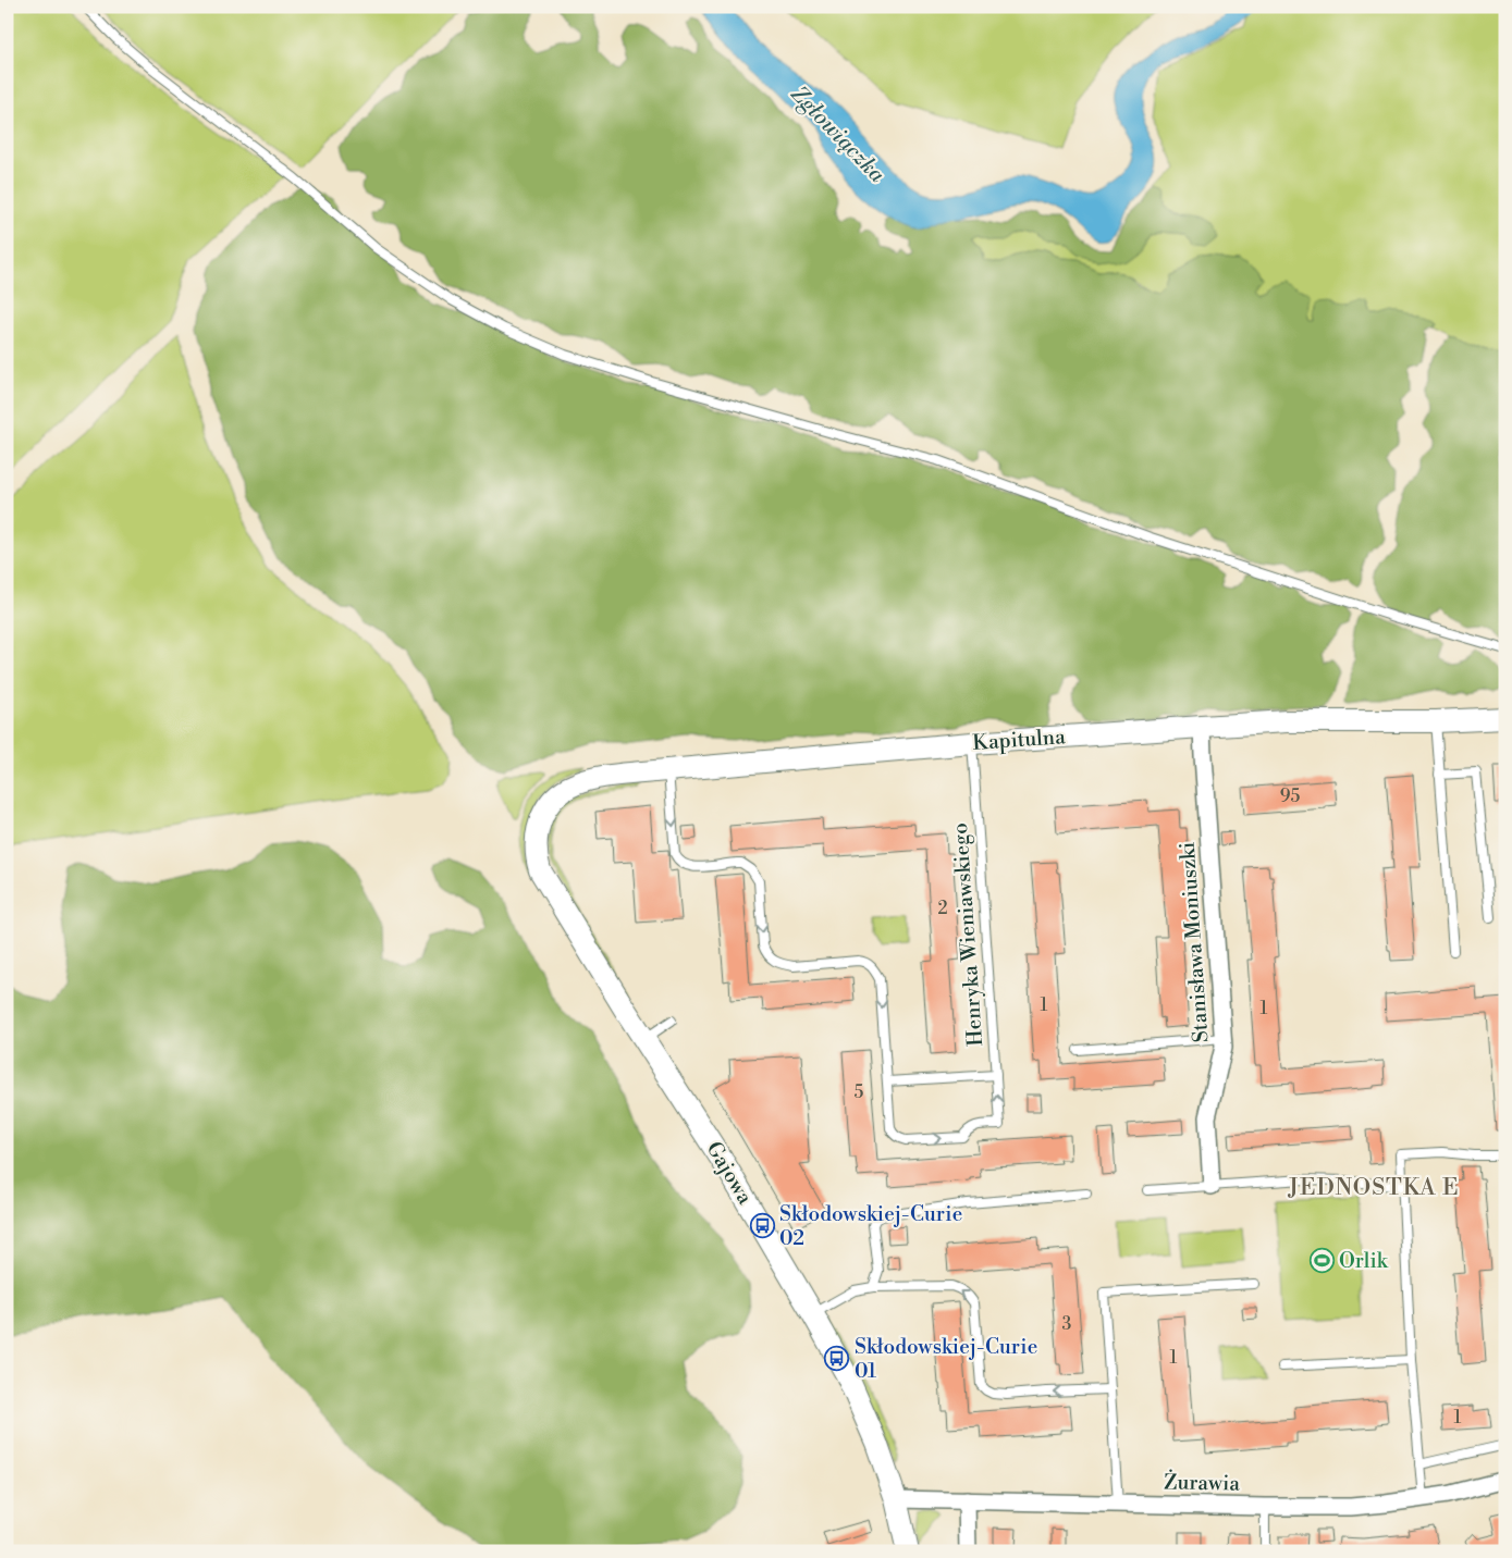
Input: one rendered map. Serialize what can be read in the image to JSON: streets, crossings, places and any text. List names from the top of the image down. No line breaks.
{"streets":{"street":["Kapitulna","Stanisława Moniuszki","Gajowa","Żurawia"],"lane":["Henryka Wieniawskiego"]},"crossings":[["Kapitulna","Henryka Wieniawskiego"],["Kapitulna","Stanisława Moniuszki"],["Kapitulna","Gajowa"],["Gajowa","Żurawia"]],"districts":["JEDNOSTKA E"],"water":["Zgłowiączka"],"places":{"bus stop":["Skłodowskiej-Curie 02","Skłodowskiej-Curie 01"],"sports":["Orlik"]},"house_numbers":["95","2","1","1","5","3","1","1"]}
